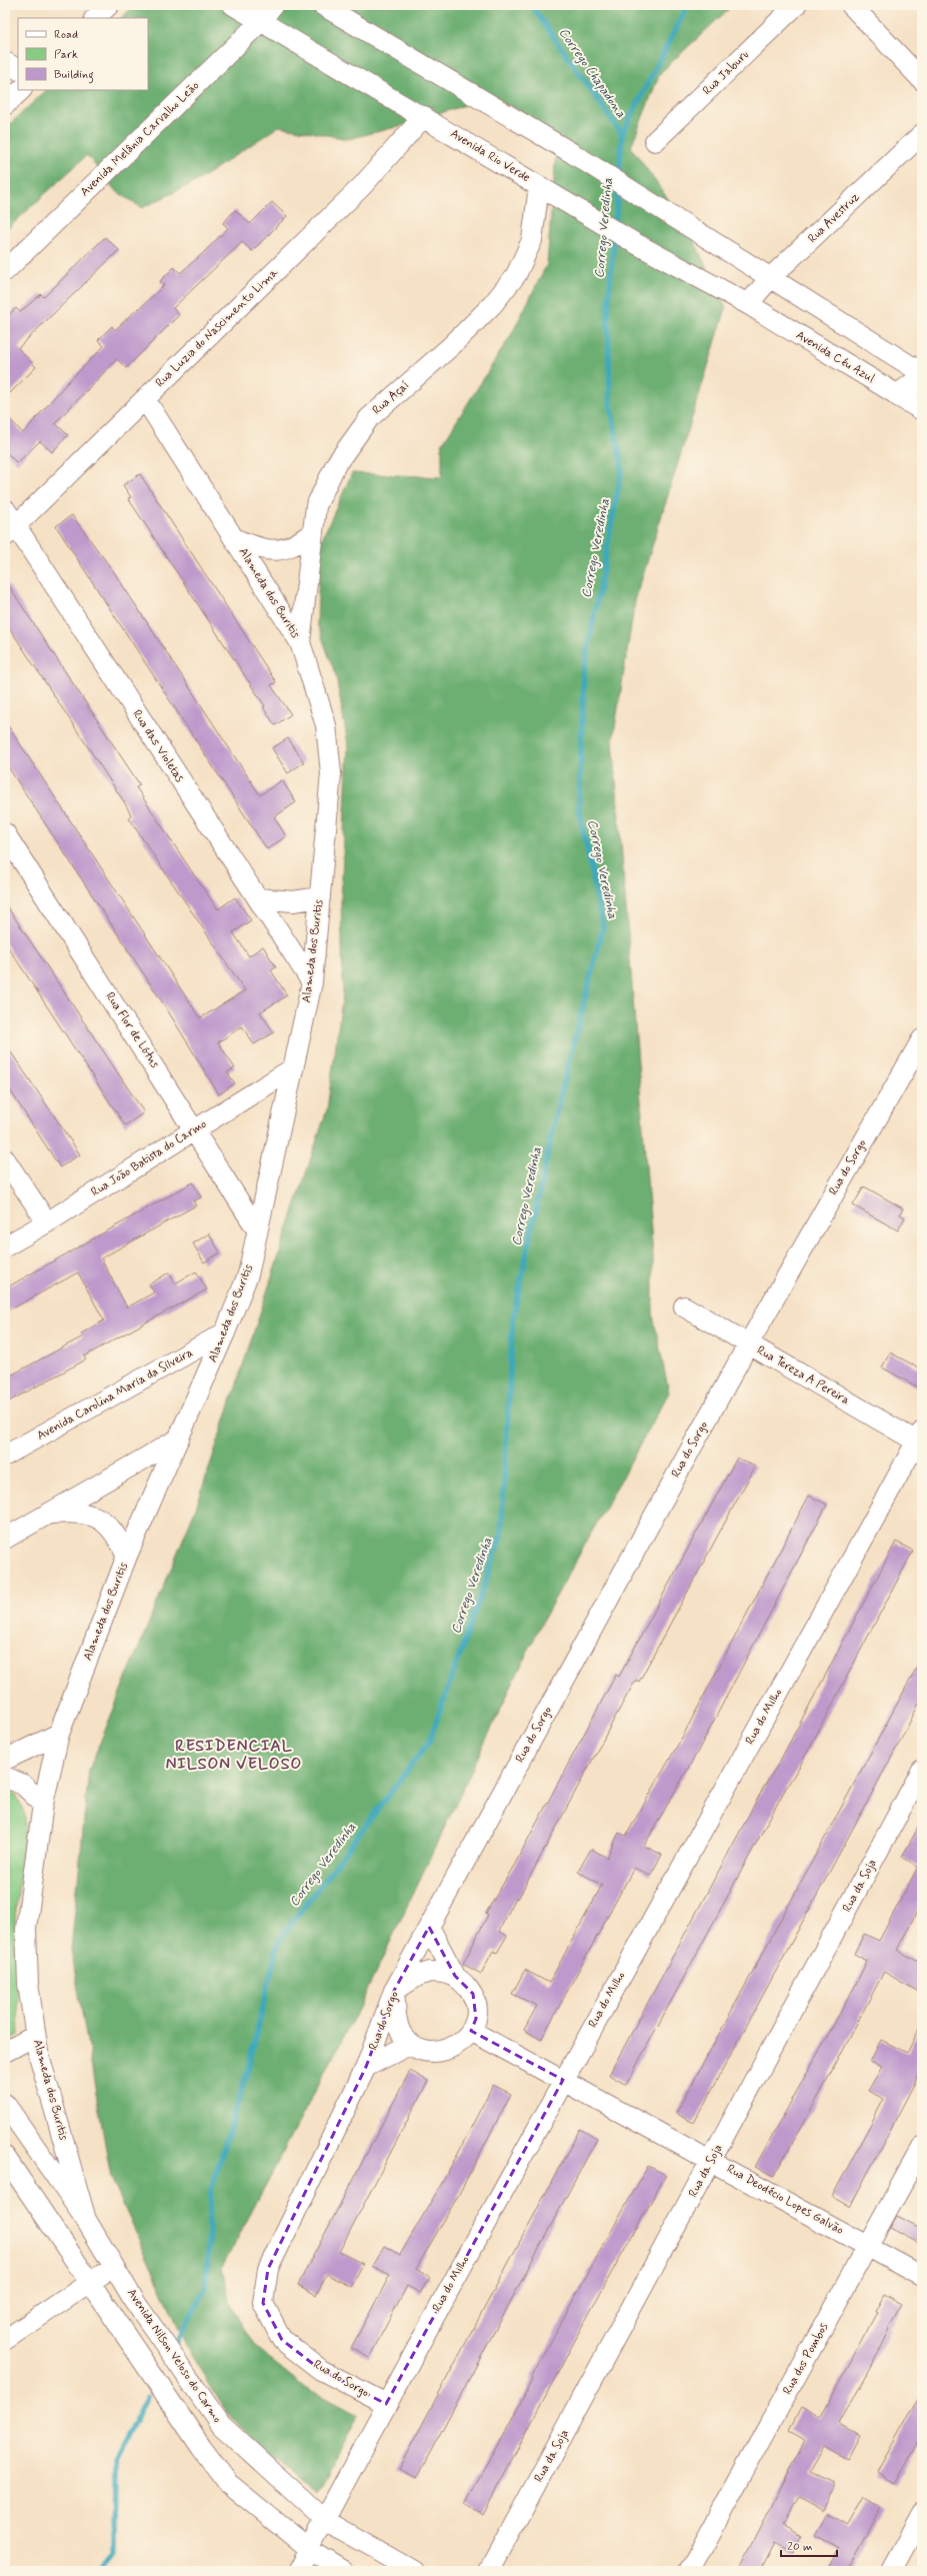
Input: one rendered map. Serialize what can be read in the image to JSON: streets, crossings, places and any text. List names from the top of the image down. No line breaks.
{"streets":{"street":["Rua Jaburu","Avenida Melânia Carvalho Leão","Avenida Rio Verde","Rua Avestruz","Rua Luzia do Nascimento Lima","Avenida Céu Azul","Rua Açaí","Alameda dos Buritis","Rua das Violetas","Rua Flor de Lótus","Rua João Batista do Carmo","Rua do Sorgo","Rua Tereza A Pereira","Avenida Carolina Maria da Silveira","Rua do Milho","Rua da Soja","Rua Deodécio Lopes Galvão","Avenida Nilson Veloso do Carmo","Rua dos Pombos"]},"crossings":[["Avenida Melânia Carvalho Leão","Avenida Rio Verde"],["Avenida Rio Verde","Rua Avestruz"],["Avenida Rio Verde","Rua Luzia do Nascimento Lima"],["Avenida Rio Verde","Avenida Céu Azul"],["Avenida Rio Verde","Rua Açaí"],["Rua Avestruz","Avenida Céu Azul"],["Rua Luzia do Nascimento Lima","Alameda dos Buritis"],["Rua Luzia do Nascimento Lima","Rua das Violetas"],["Rua Açaí","Alameda dos Buritis"],["Alameda dos Buritis","Rua das Violetas"],["Alameda dos Buritis","Rua Flor de Lótus"],["Alameda dos Buritis","Rua João Batista do Carmo"],["Alameda dos Buritis","Avenida Carolina Maria da Silveira"],["Alameda dos Buritis","Avenida Nilson Veloso do Carmo"],["Rua Flor de Lótus","Rua João Batista do Carmo"],["Rua do Sorgo","Rua Tereza A Pereira"],["Rua do Sorgo","Rua do Milho"],["Rua do Sorgo","Rua Deodécio Lopes Galvão"],["Rua Tereza A Pereira","Rua do Milho"],["Rua do Milho","Rua Deodécio Lopes Galvão"],["Rua do Milho","Avenida Nilson Veloso do Carmo"],["Rua da Soja","Rua Deodécio Lopes Galvão"],["Rua Deodécio Lopes Galvão","Rua dos Pombos"]],"districts":["RESIDENCIAL NILSON VELOSO"],"water":["Corrego Chapadona","Corrego Veredinha"],"legend":["Road","Park","Building"],"scale_bar":"20 m"}
